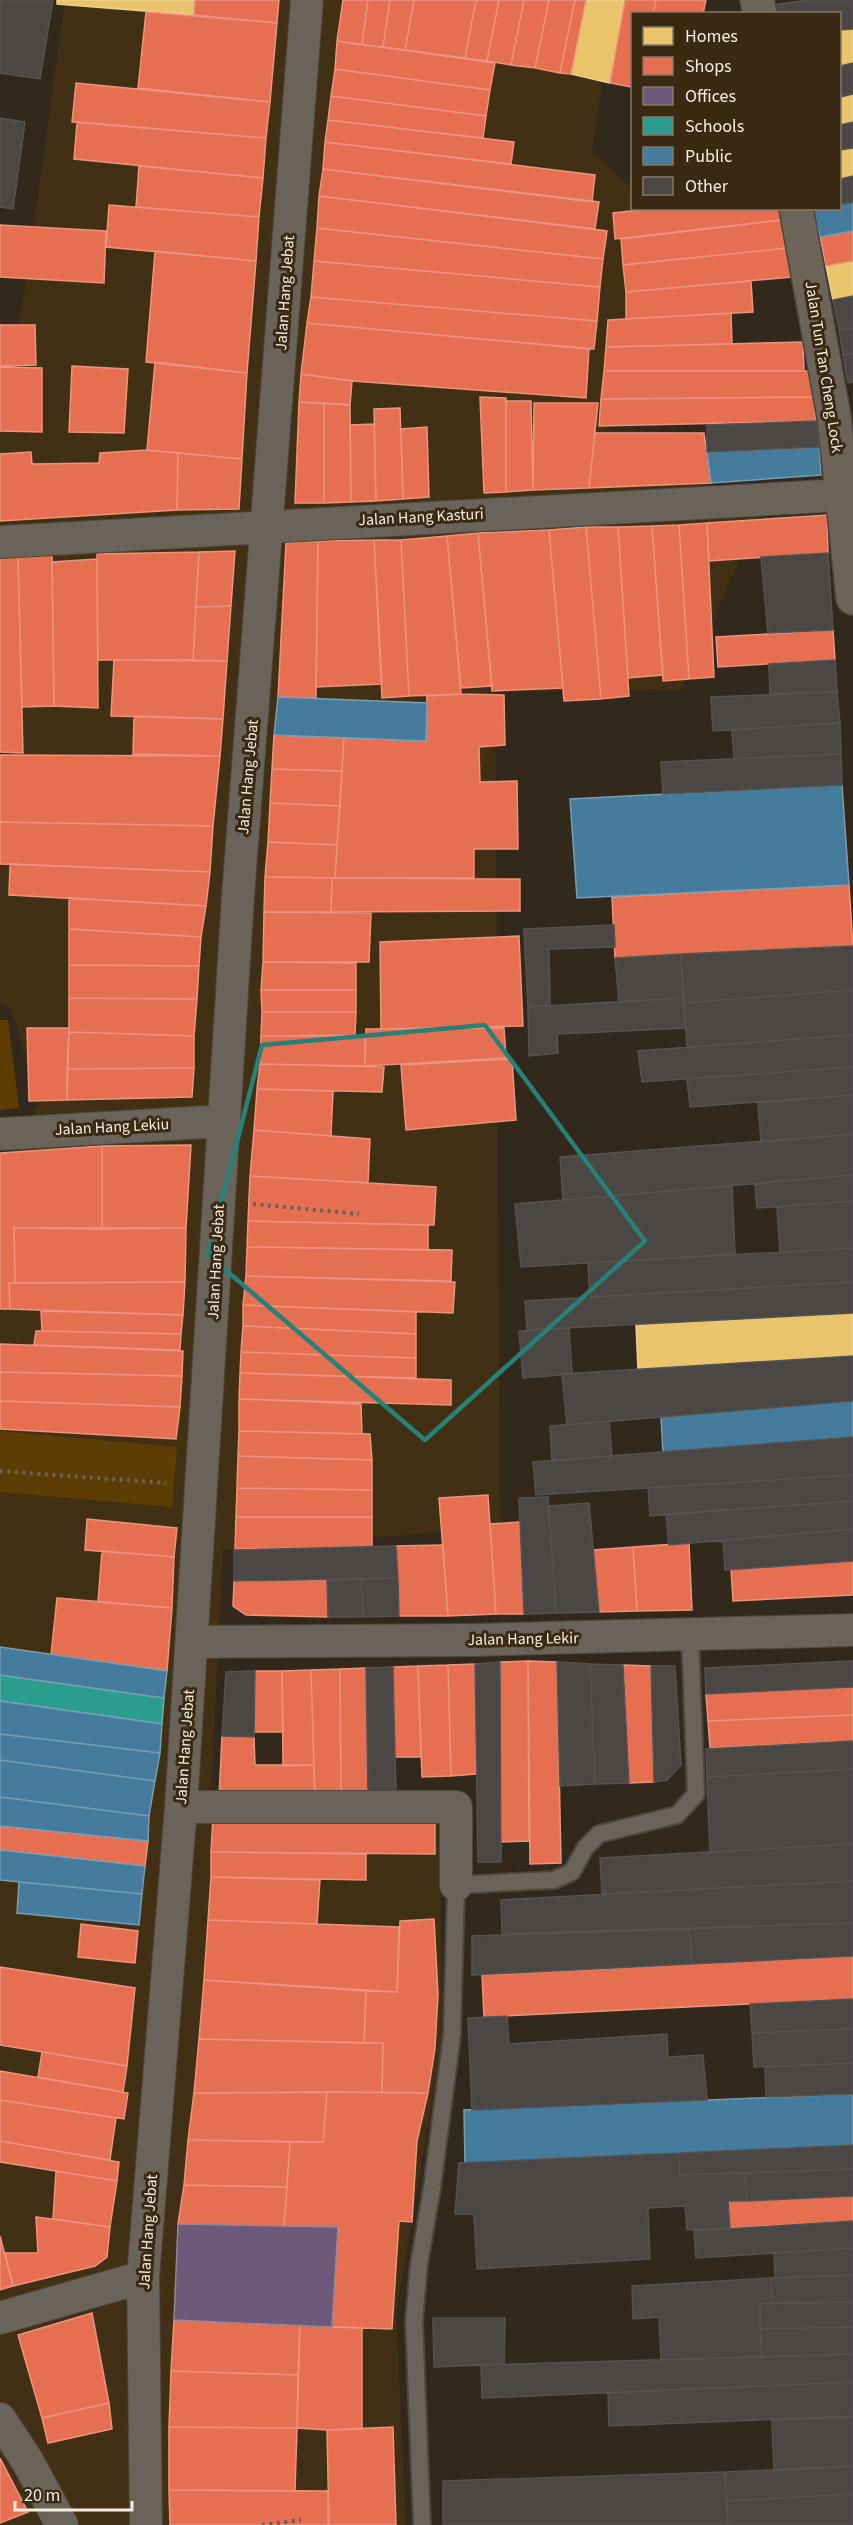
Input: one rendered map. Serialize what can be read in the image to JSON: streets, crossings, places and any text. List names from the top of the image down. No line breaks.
{"streets":{"street":["Jalan Hang Jebat","Jalan Tun Tan Cheng Lock","Jalan Hang Kasturi","Jalan Hang Lekiu","Jalan Hang Lekir"]},"crossings":[["Jalan Hang Jebat","Jalan Hang Kasturi"],["Jalan Hang Jebat","Jalan Hang Lekiu"],["Jalan Hang Jebat","Jalan Hang Lekir"],["Jalan Tun Tan Cheng Lock","Jalan Hang Kasturi"]],"legend":["Homes","Shops","Offices","Schools","Public","Other"],"scale_bar":"20 m"}
